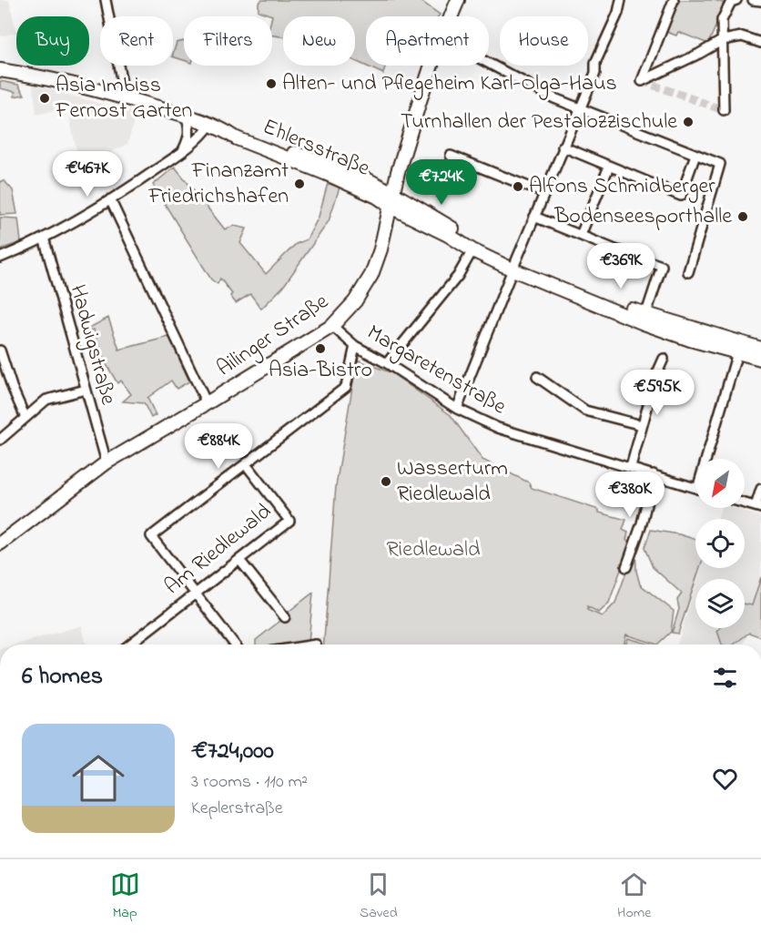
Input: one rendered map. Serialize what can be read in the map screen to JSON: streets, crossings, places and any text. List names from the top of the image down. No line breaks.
{"streets":{"street":["Ehlersstraße","Ailinger Straße","Hadwigstraße","Margaretenstraße","Am Riedlewald"]},"crossings":[["Ehlersstraße","Ailinger Straße"],["Ailinger Straße","Hadwigstraße"],["Ailinger Straße","Margaretenstraße"]],"parks":["Riedlewald"],"places":["Alten- und Pflegeheim Karl-Olga-Haus","Asia Imbiss Fernost Garten","Turnhallen der Pestalozzischule","Finanzamt Friedrichshafen","Alfons Schmidberger","Bodenseesporthalle","Asia-Bistro","Wasserturm Riedlewald"],"north":"bottom left","page":{"chip":["Buy","Rent","Filters","New","Apartment","House"],"price":["€467K","€724K","€369K","€595K","€884K","€380K"],"heading":"6 homes","list":[{"name":"€724,000","note":"3 rooms · 110 m² · Keplerstraße"}],"tabs":["Map","Saved","Home"]}}
